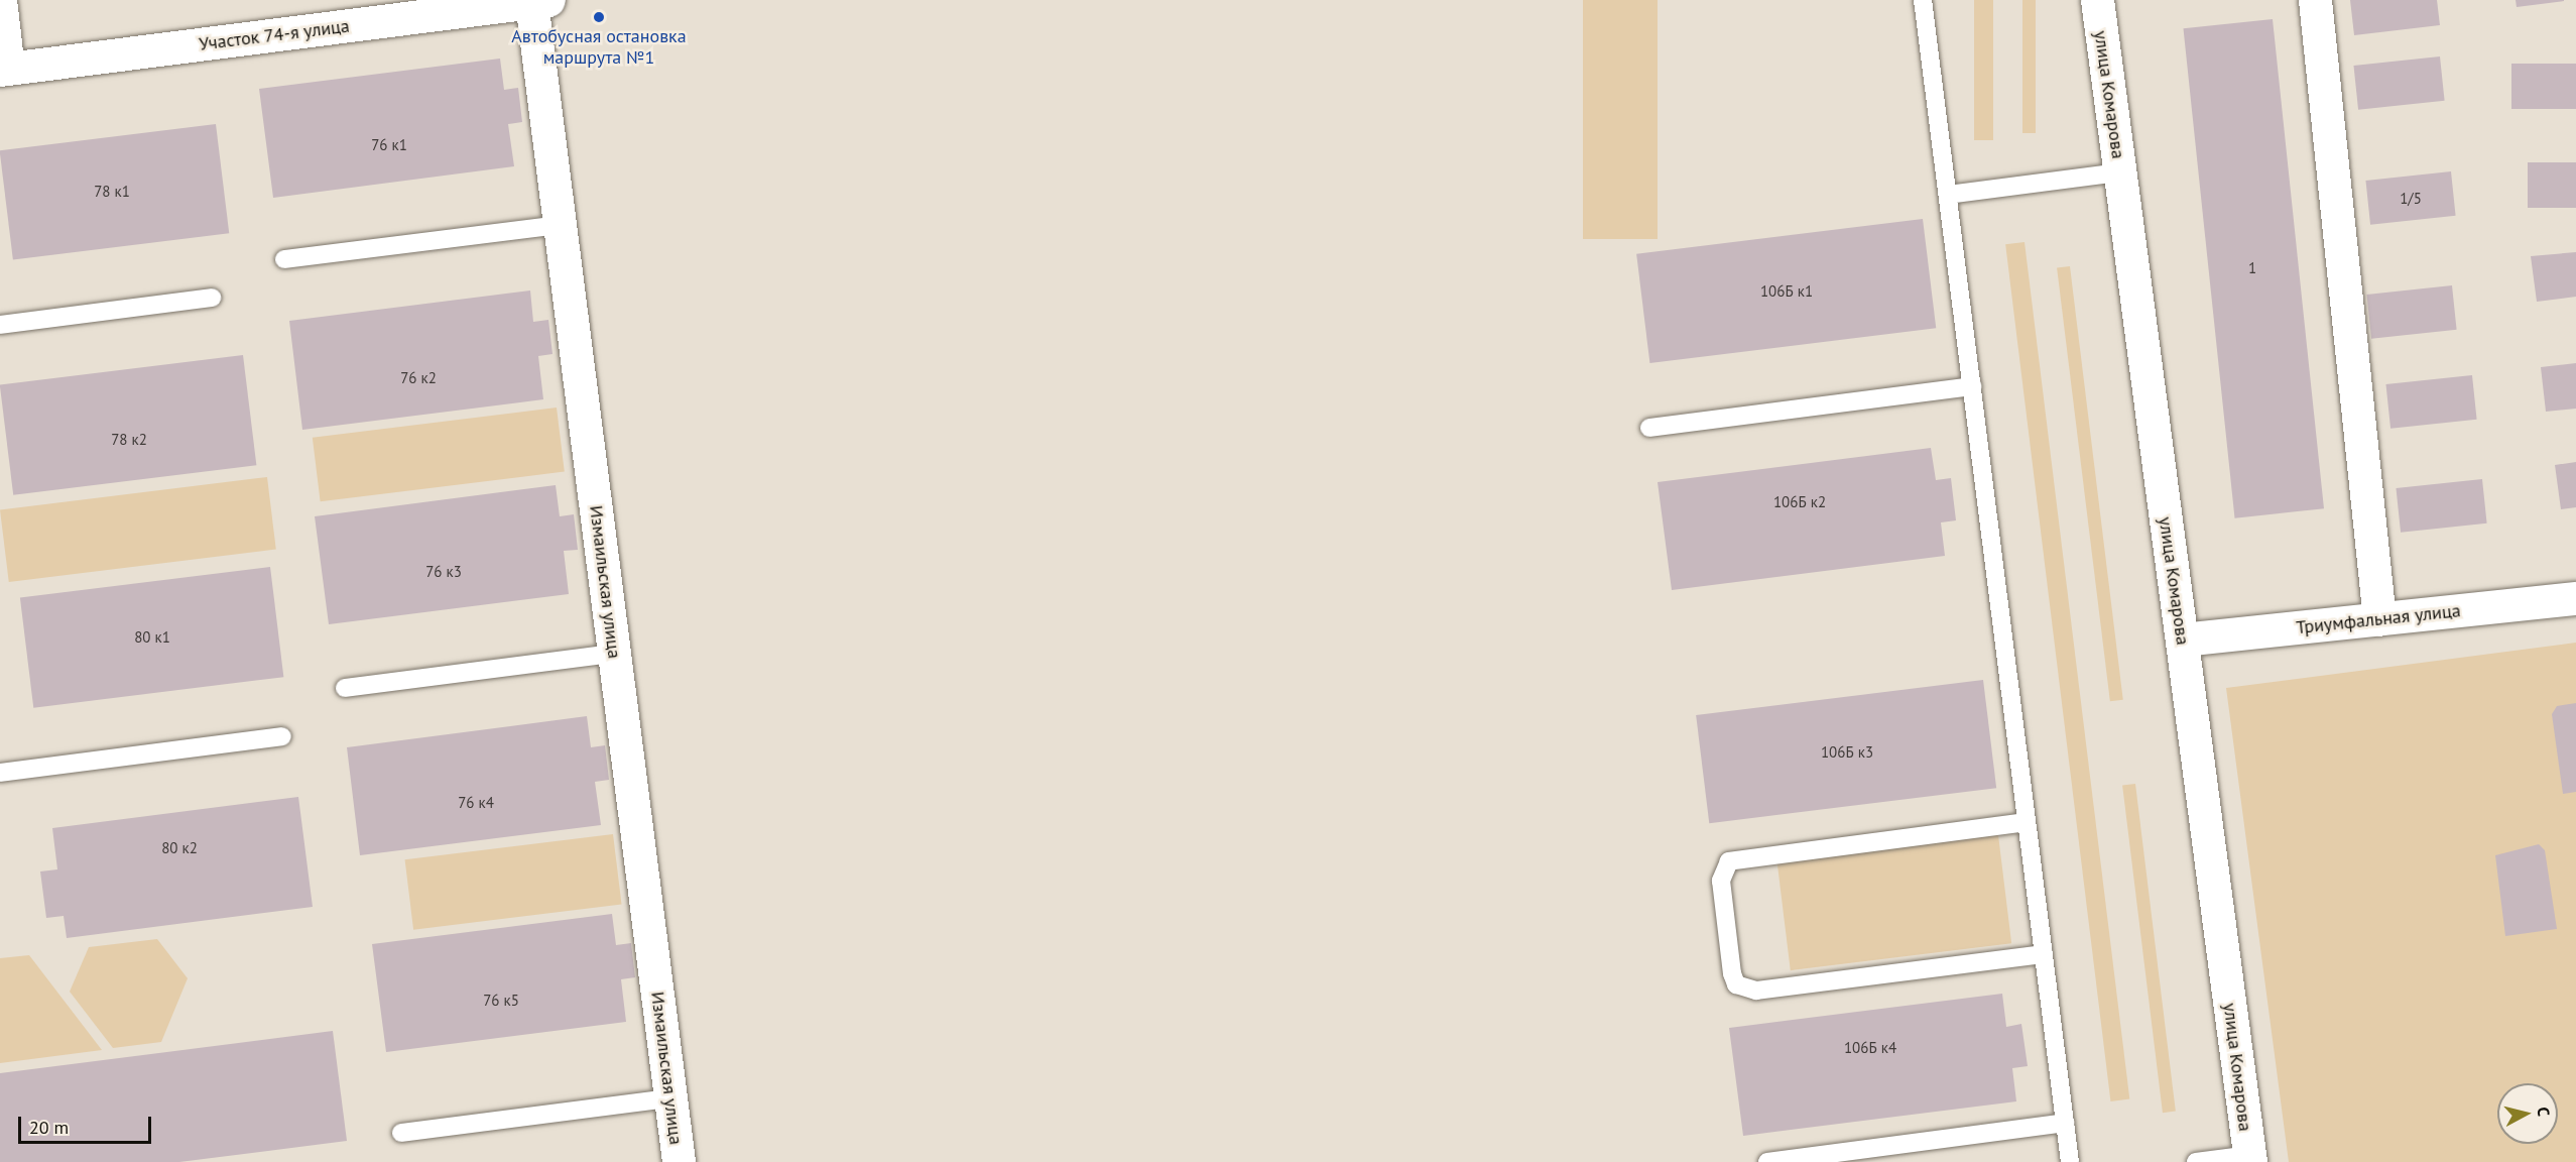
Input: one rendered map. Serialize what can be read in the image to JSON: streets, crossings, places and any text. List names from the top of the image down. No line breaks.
{"streets":{"street":["Участок 74-я улица","улица Комарова","Измаильская улица","Триумфальная улица"]},"crossings":[["Участок 74-я улица","Измаильская улица"],["улица Комарова","Триумфальная улица"]],"places":["Автобусная остановка маршрута №1"],"house_numbers":["76 к1","78 к1","1/5","1","106Б к1","76 к2","78 к2","106Б к2","76 к3","80 к1","106Б к3","76 к4","80 к2","76 к5","106Б к4"],"scale_bar":"20 m","north":"right"}
